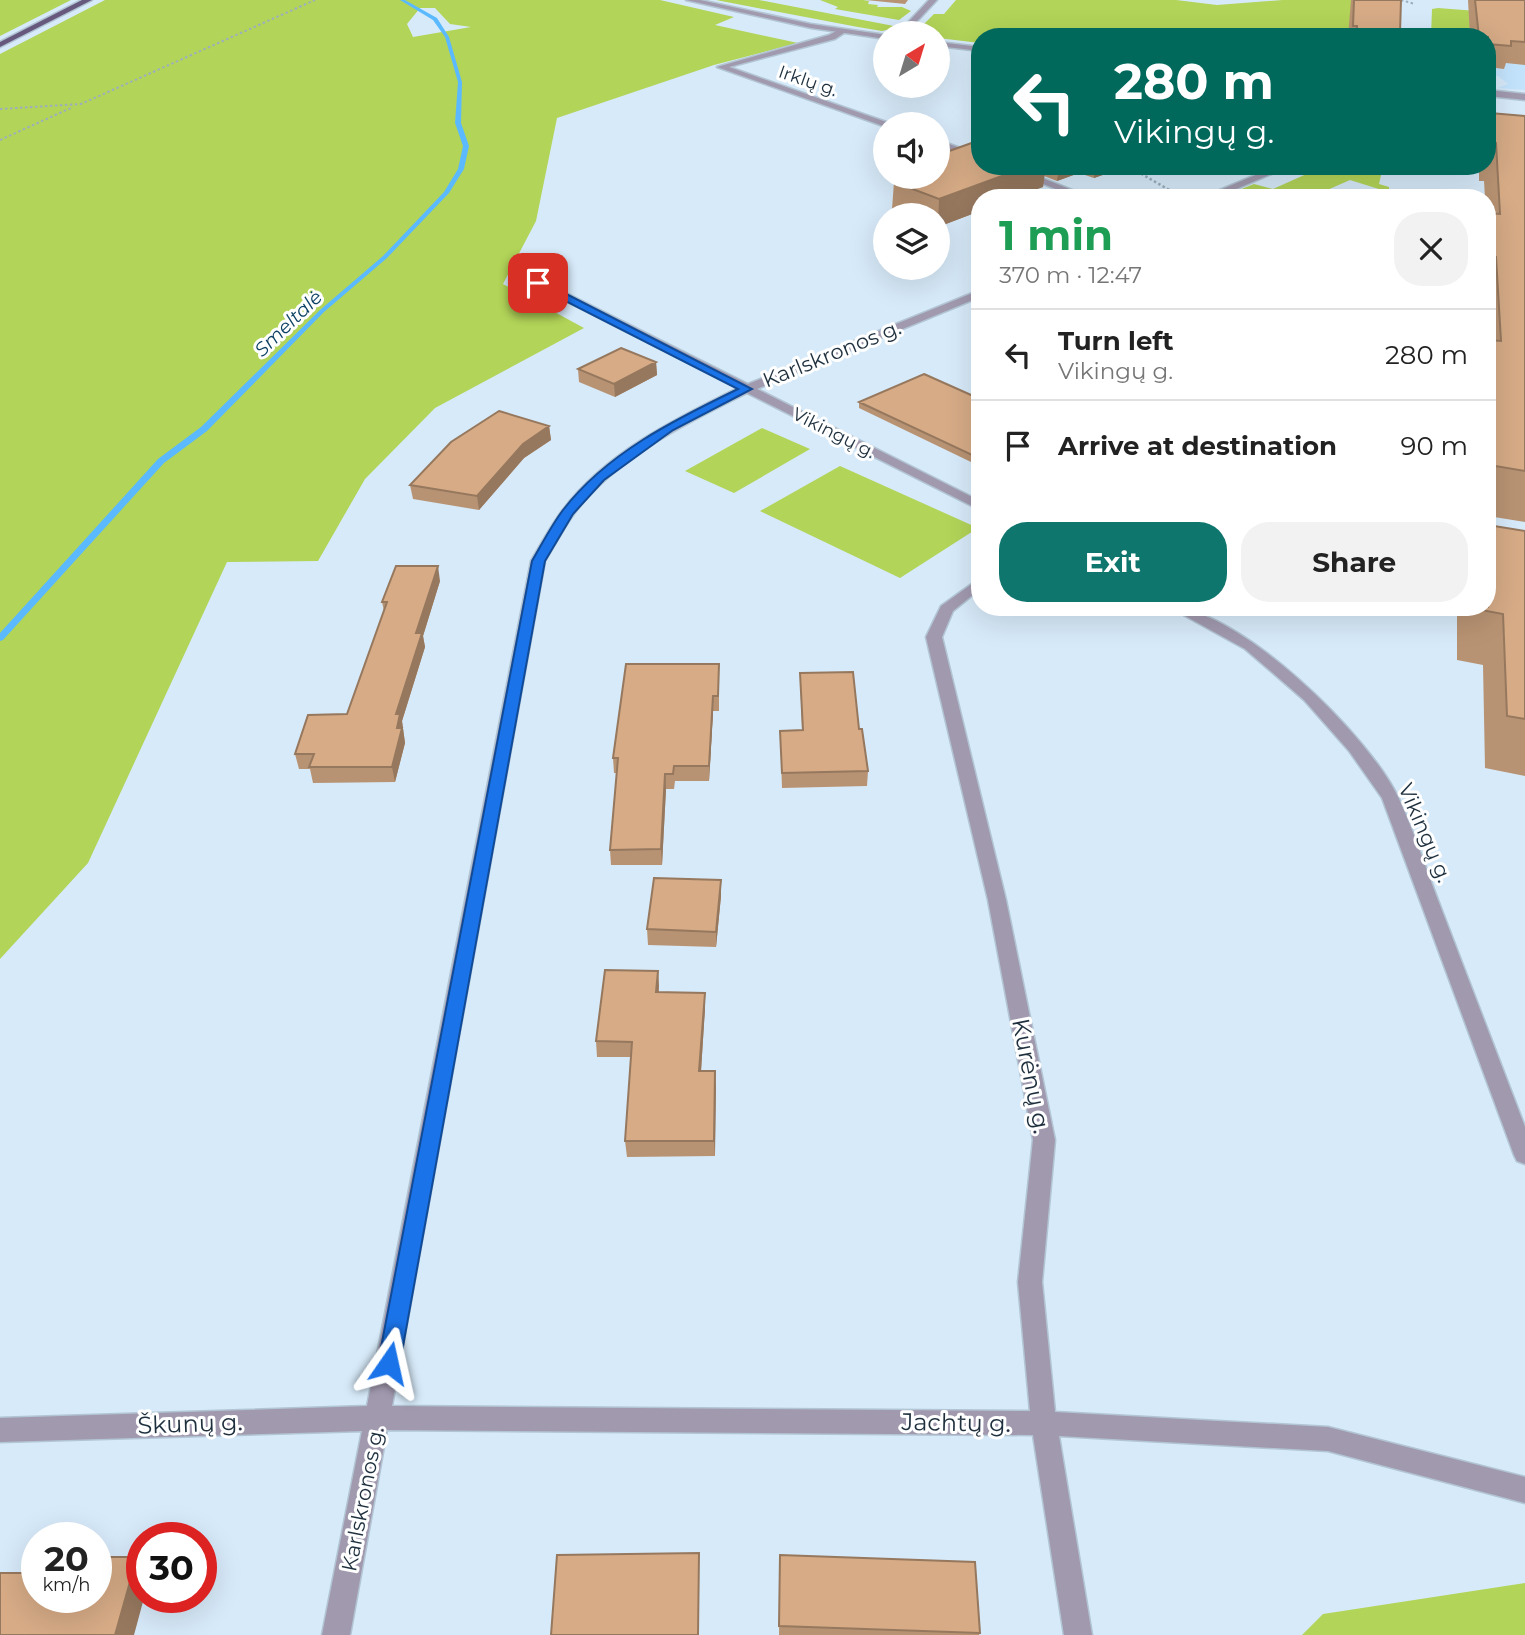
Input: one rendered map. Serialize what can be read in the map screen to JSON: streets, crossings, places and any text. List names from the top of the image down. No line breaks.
{"streets":{"street":["Irklų g.","Karlskronos g.","Vikingų g.","Kurėnų g.","Jachtų g.","Škunų g."]},"crossings":[["Karlskronos g.","Vikingų g."],["Karlskronos g.","Jachtų g."],["Karlskronos g.","Škunų g."],["Kurėnų g.","Jachtų g."],["Jachtų g.","Škunų g."]],"water":["Smeltalė"],"north":"top right","page":{"turn":["280 m","Vikingų g."],"heading":["1 min","370 m · 12:47"],"list":[{"name":"Turn left","note":"Vikingų g.","value":"280 m"},{"name":"Arrive at destination","value":"90 m"}],"buttons":["Exit","Share"],"speed":"20 km/h","limit":"30"}}
